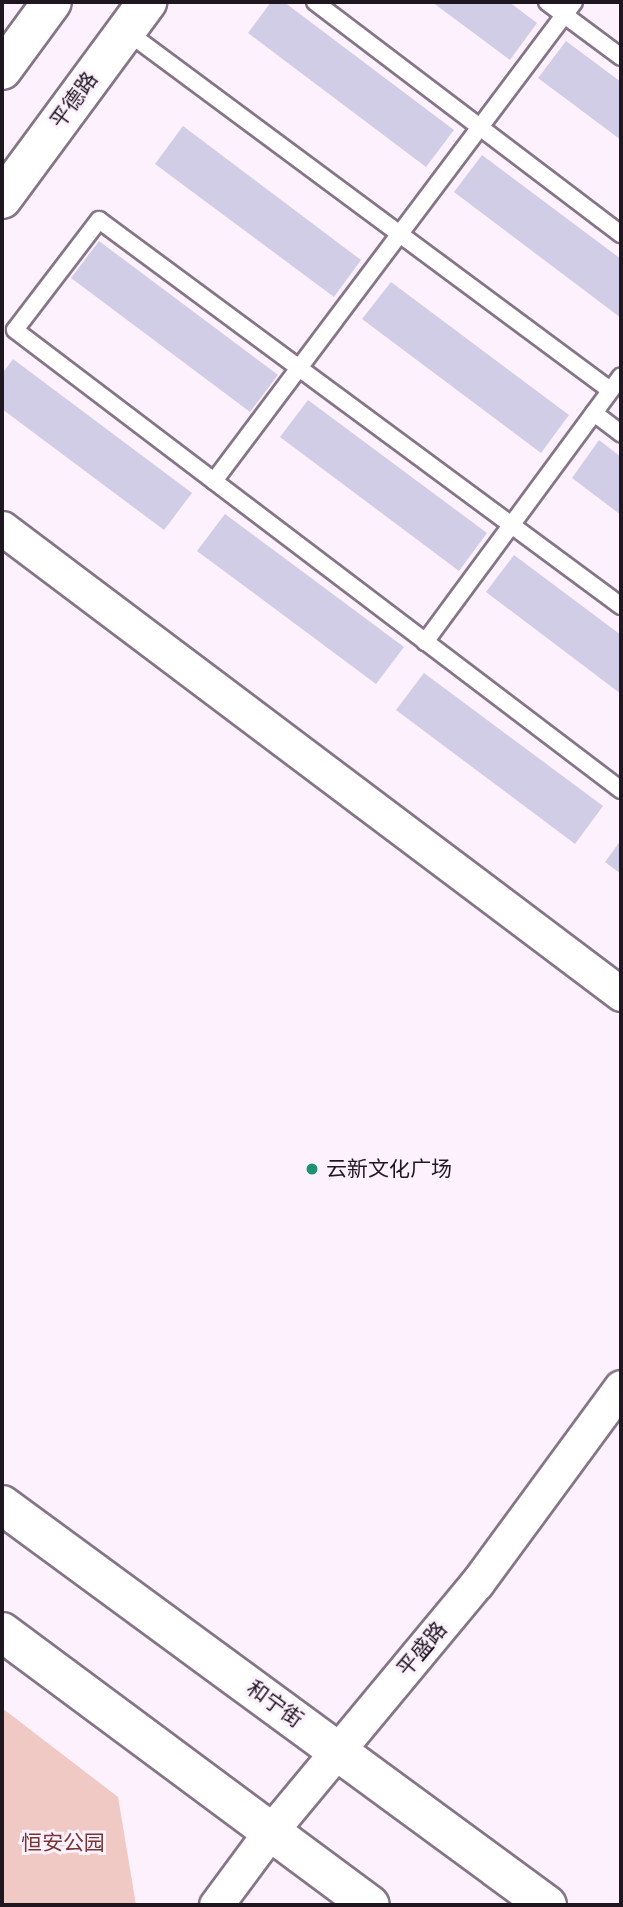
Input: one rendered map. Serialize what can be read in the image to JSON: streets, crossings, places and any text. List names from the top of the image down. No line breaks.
{"streets":{"main road":["平德路","和宁街"],"street":["平盛路"]},"crossings":[["平盛路","和宁街"]],"parks":["恒安公园"],"places":["云新文化广场"]}
